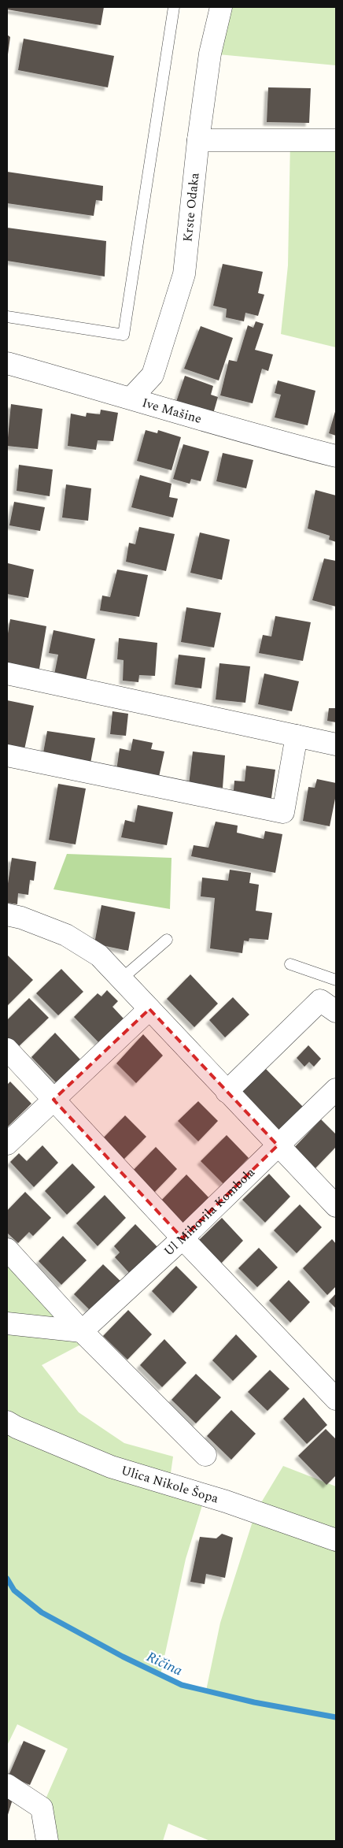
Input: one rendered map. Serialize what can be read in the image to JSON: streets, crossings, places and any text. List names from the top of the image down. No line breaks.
{"streets":{"street":["Krste Odaka","Ive Mašine","Ul Mihovila Kombola","Ulica Nikole Šopa"]},"crossings":[["Krste Odaka","Ive Mašine"]],"water":["Ričina"]}
